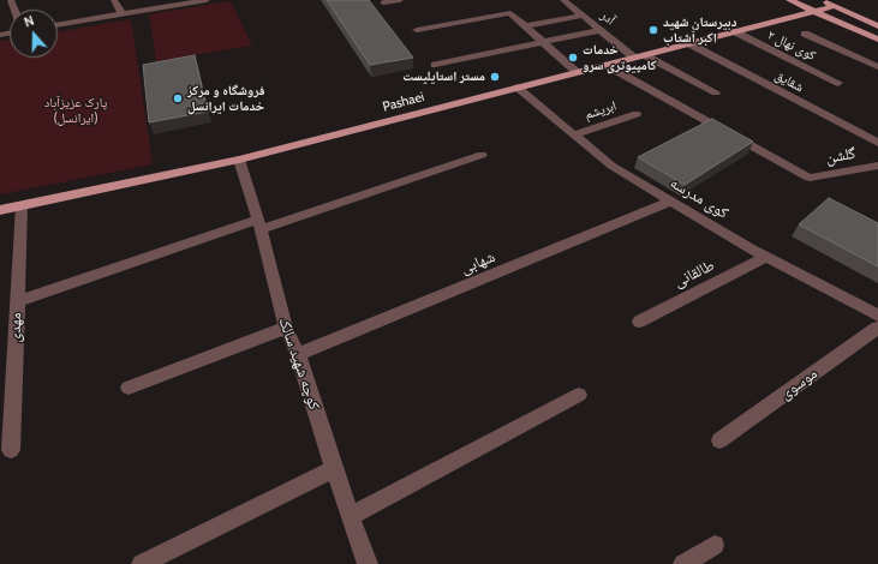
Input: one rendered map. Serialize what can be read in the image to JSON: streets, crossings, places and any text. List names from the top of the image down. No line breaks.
{"streets":{"main road":["Pashaei"],"street":["آدر","کوی نهال ۲","شقایق","ابریشم","گلشن","کوی مدرسه","شهابی","طالقانی","مهدی","کوچه شهید سالک","موسوی"]},"crossings":[["آدر","Pashaei"],["کوی نهال ۲","Pashaei"],["شقایق","Pashaei"],["Pashaei","گلشن"],["Pashaei","کوی مدرسه"],["Pashaei","مهدی"],["Pashaei","کوچه شهید سالک"],["ابریشم","کوی مدرسه"],["کوی مدرسه","شهابی"],["کوی مدرسه","طالقانی"],["شهابی","کوچه شهید سالک"]],"parks":["پارک عزیزآباد (ایرانسل)"],"places":["دبیرستان شهید اکبر آشتاب","خدمات کامپیوتری سرو","مستر استایلیست","فروشگاه و مرکز خدمات ایرانسل"],"north":"top"}
